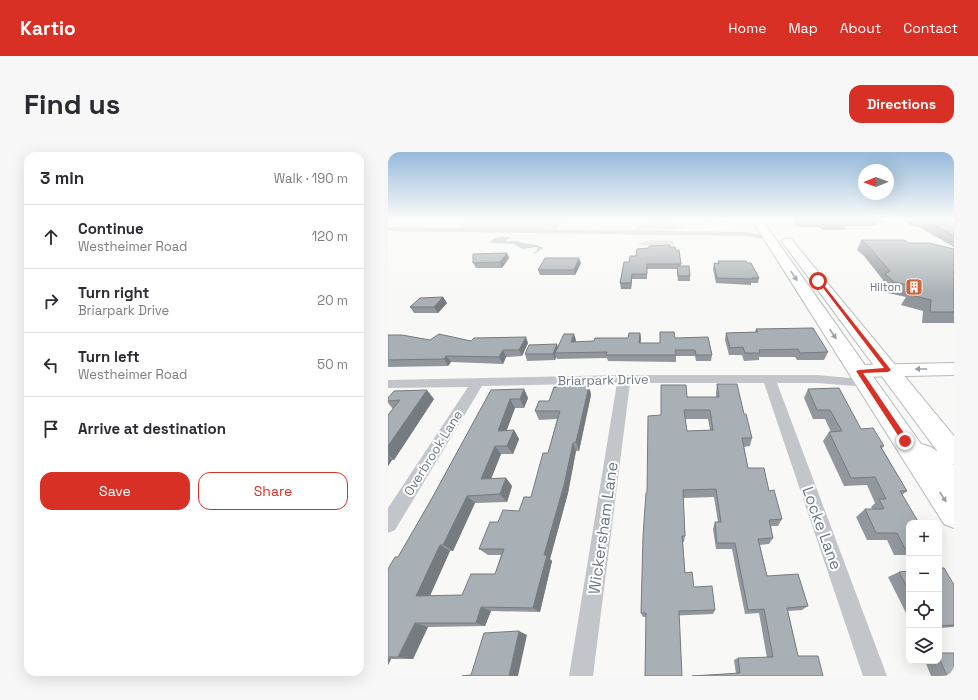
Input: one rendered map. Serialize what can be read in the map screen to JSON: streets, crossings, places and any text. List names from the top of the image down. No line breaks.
{"streets":{"street":["Briarpark Drive","Overbrook Lane","Wickersham Lane","Locke Lane"]},"crossings":[["Briarpark Drive","Overbrook Lane"],["Briarpark Drive","Wickersham Lane"],["Briarpark Drive","Locke Lane"]],"places":{"building":["Hilton"]},"north":"left","page":{"header":"Kartio","nav":["Home","Map","About","Contact"],"buttons":["Directions",["Save","Share"]],"title":"Find us","heading":["3 min","Walk · 190 m"],"list":[["Continue","Westheimer Road","120 m"],["Turn right","Briarpark Drive","20 m"],["Turn left","Westheimer Road","50 m"],"Arrive at destination"],"map_buttons":["+","−"]}}
